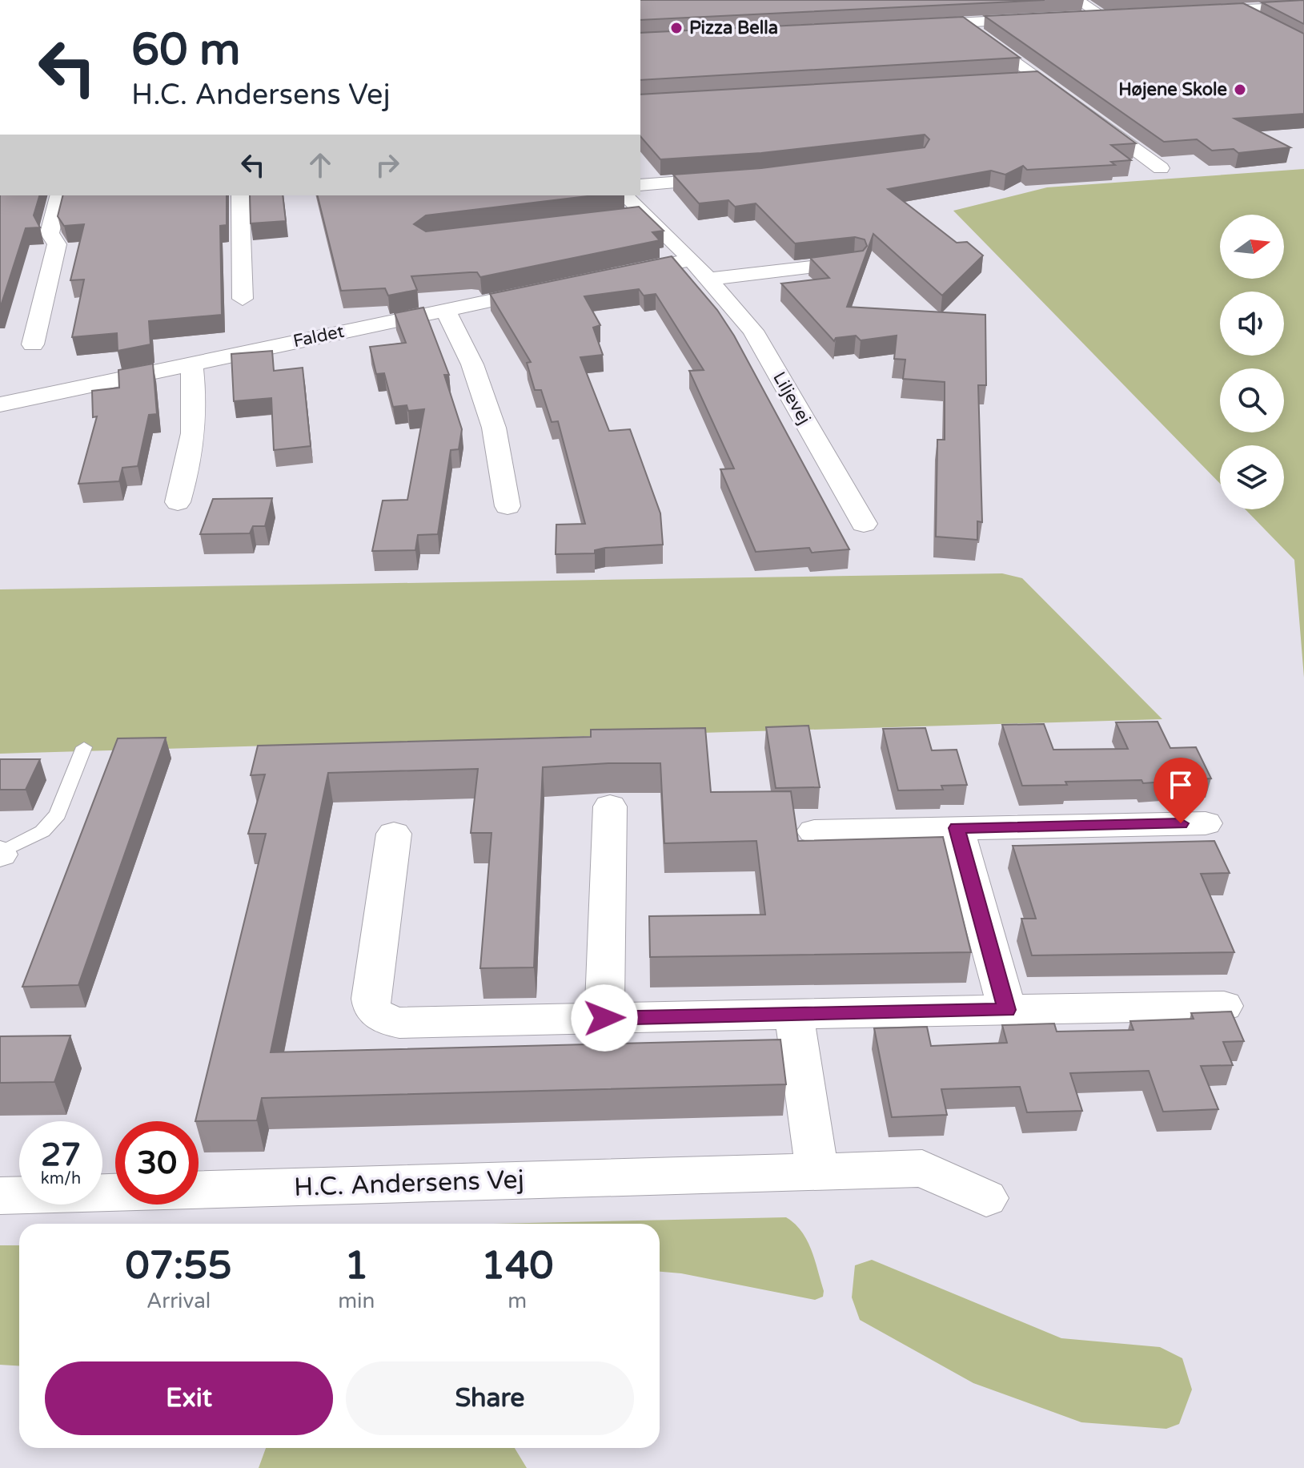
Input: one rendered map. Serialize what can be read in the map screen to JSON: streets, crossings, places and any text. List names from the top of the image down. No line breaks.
{"streets":{"street":["Faldet","Liljevej","H.C. Andersens Vej"]},"places":["Pizza Bella","Højene Skole"],"north":"right","page":{"turn":["60 m","H.C. Andersens Vej"],"speed":"27 km/h","limit":"30","eta":["07:55","Arrival","1","min","140","m"],"buttons":["Exit","Share"]}}
